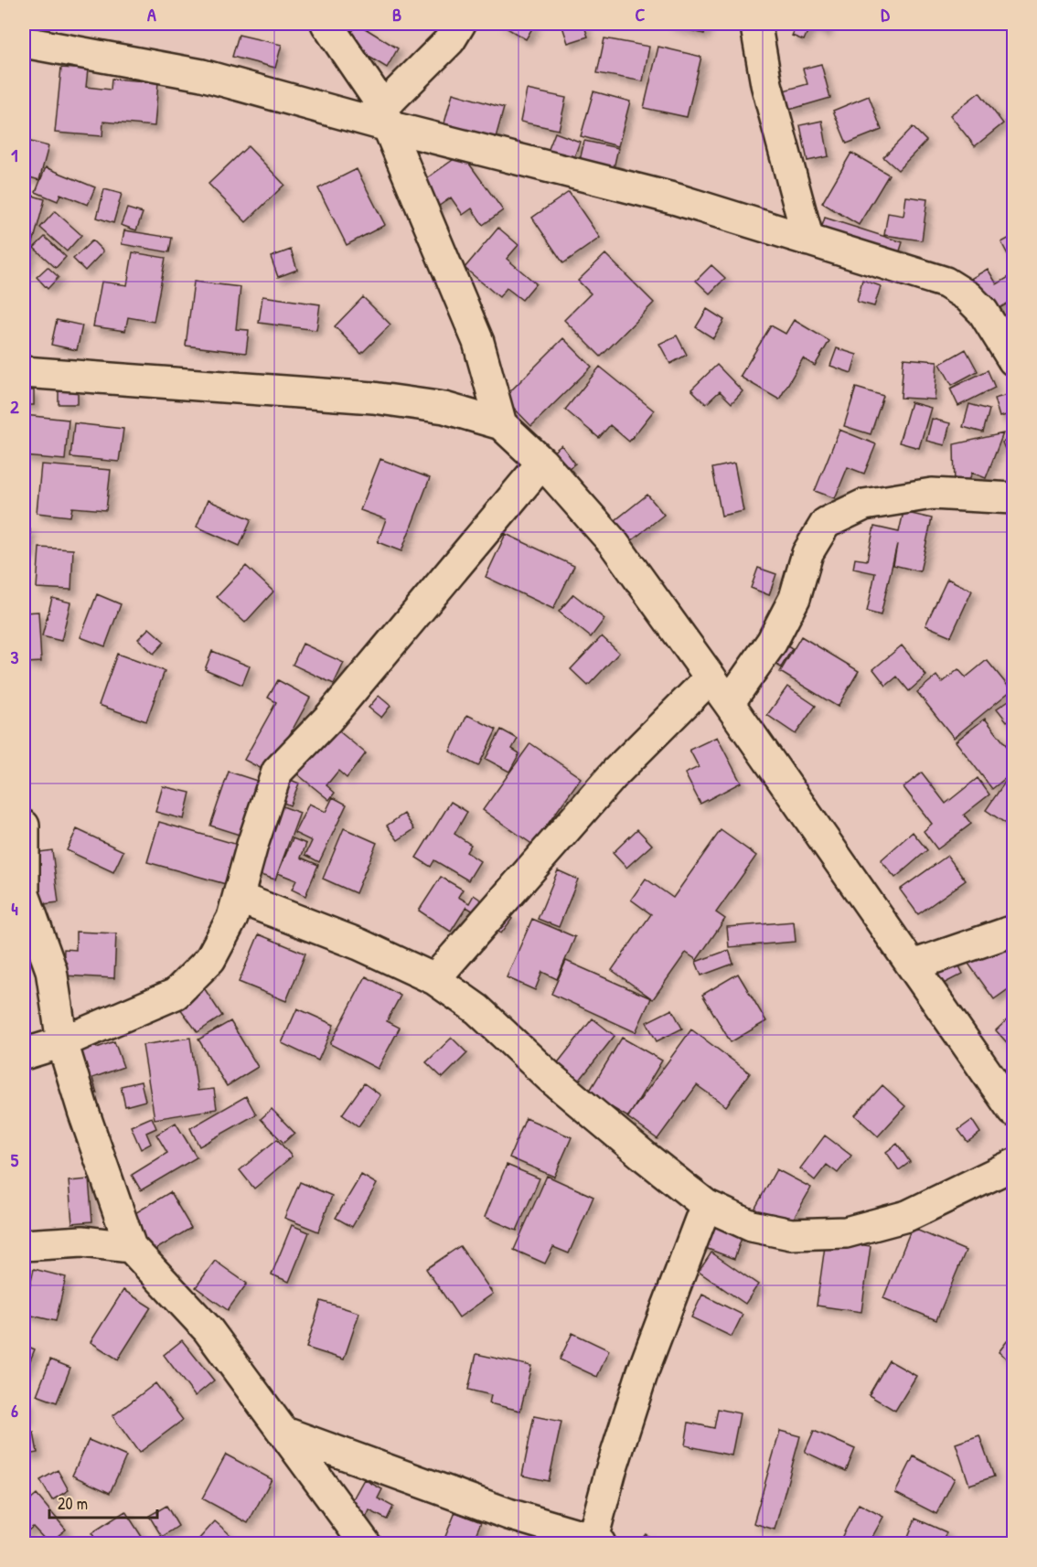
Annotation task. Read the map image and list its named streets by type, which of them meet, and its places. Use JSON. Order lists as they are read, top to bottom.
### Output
{
  "scale_bar": "20 m",
  "grid": {
    "columns": [
      "A",
      "B",
      "C",
      "D"
    ],
    "rows": [
      "1",
      "2",
      "3",
      "4",
      "5",
      "6"
    ]
  }
}
